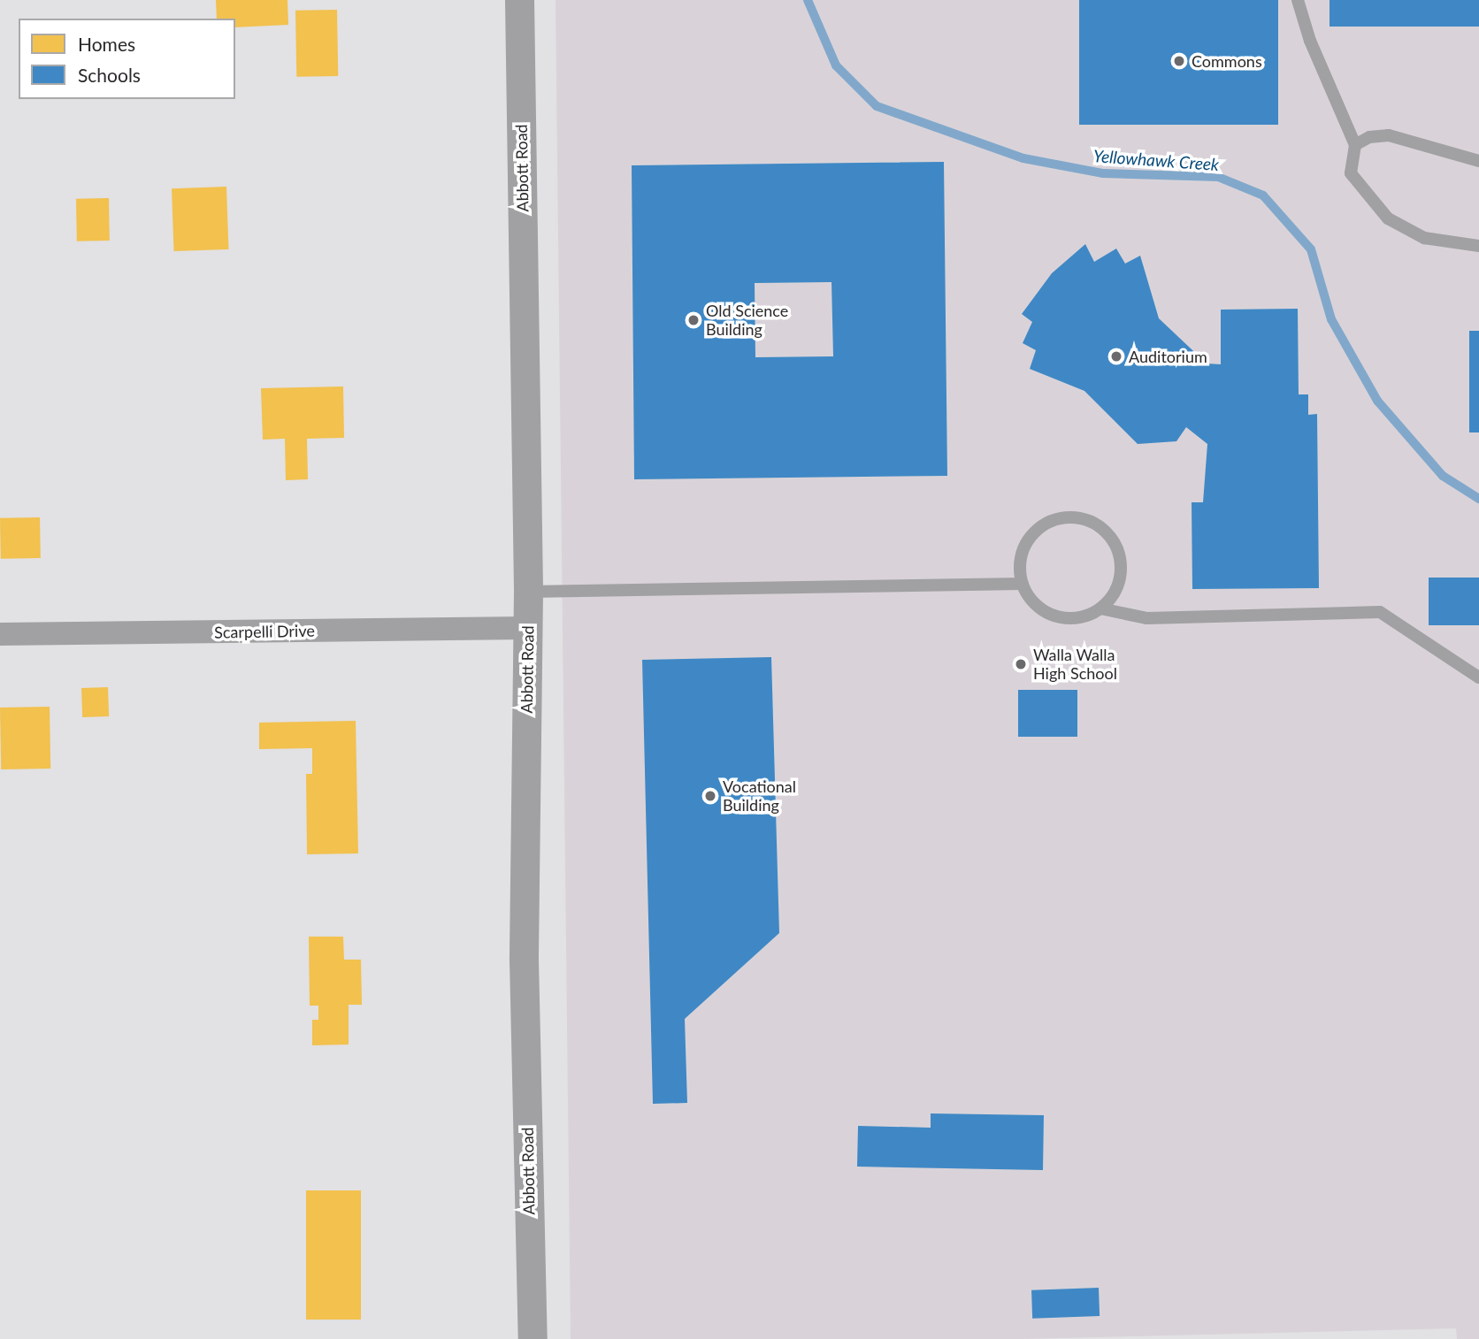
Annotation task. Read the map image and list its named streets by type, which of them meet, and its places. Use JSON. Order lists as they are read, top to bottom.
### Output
{
  "streets": {
    "street": ["Abbott Road", "Scarpelli Drive"]
  },
  "crossings": [
    ["Abbott Road", "Scarpelli Drive"]
  ],
  "water": ["Yellowhawk Creek"],
  "places": [
    "Commons",
    "Old Science Building",
    "Auditorium",
    "Walla Walla High School",
    "Vocational Building"
  ],
  "legend": ["Homes", "Schools"]
}
